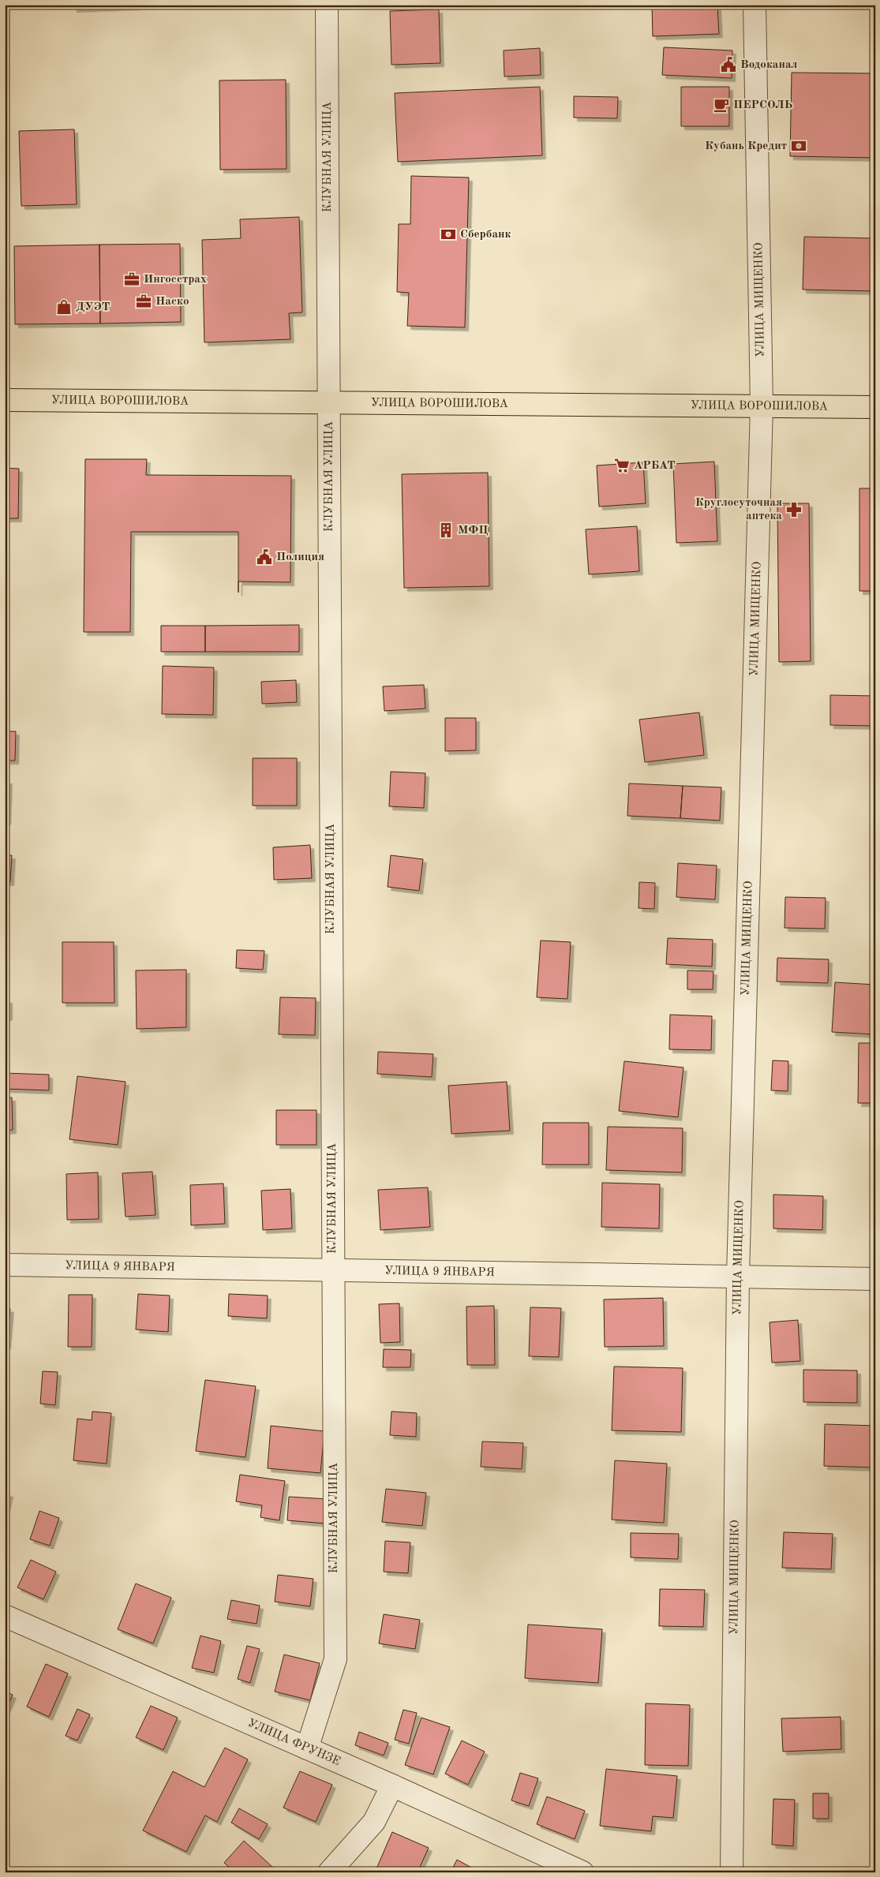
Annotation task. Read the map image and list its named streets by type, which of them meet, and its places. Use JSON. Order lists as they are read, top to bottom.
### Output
{
  "streets": {
    "main road": ["УЛИЦА ВОРОШИЛОВА"],
    "street": [
      "КЛУБНАЯ УЛИЦА",
      "УЛИЦА МИЩЕНКО",
      "УЛИЦА 9 ЯНВАРЯ",
      "УЛИЦА ФРУНЗЕ"
    ]
  },
  "crossings": [
    ["КЛУБНАЯ УЛИЦА", "УЛИЦА ВОРОШИЛОВА"],
    ["КЛУБНАЯ УЛИЦА", "УЛИЦА 9 ЯНВАРЯ"],
    ["КЛУБНАЯ УЛИЦА", "УЛИЦА ФРУНЗЕ"],
    ["УЛИЦА МИЩЕНКО", "УЛИЦА ВОРОШИЛОВА"],
    ["УЛИЦА МИЩЕНКО", "УЛИЦА 9 ЯНВАРЯ"]
  ],
  "places": {
    "public building": ["Водоканал", "Полиция"],
    "cafe": ["ПЕРСОЛЬ"],
    "bank": ["Кубань Кредит", "Сбербанк"],
    "office": ["Ингосстрах", "Наско"],
    "shop": ["ДУЭТ"],
    "supermarket": ["АРБАТ"],
    "pharmacy": ["Круглосуточная аптека"],
    "building": ["МФЦ"]
  }
}
